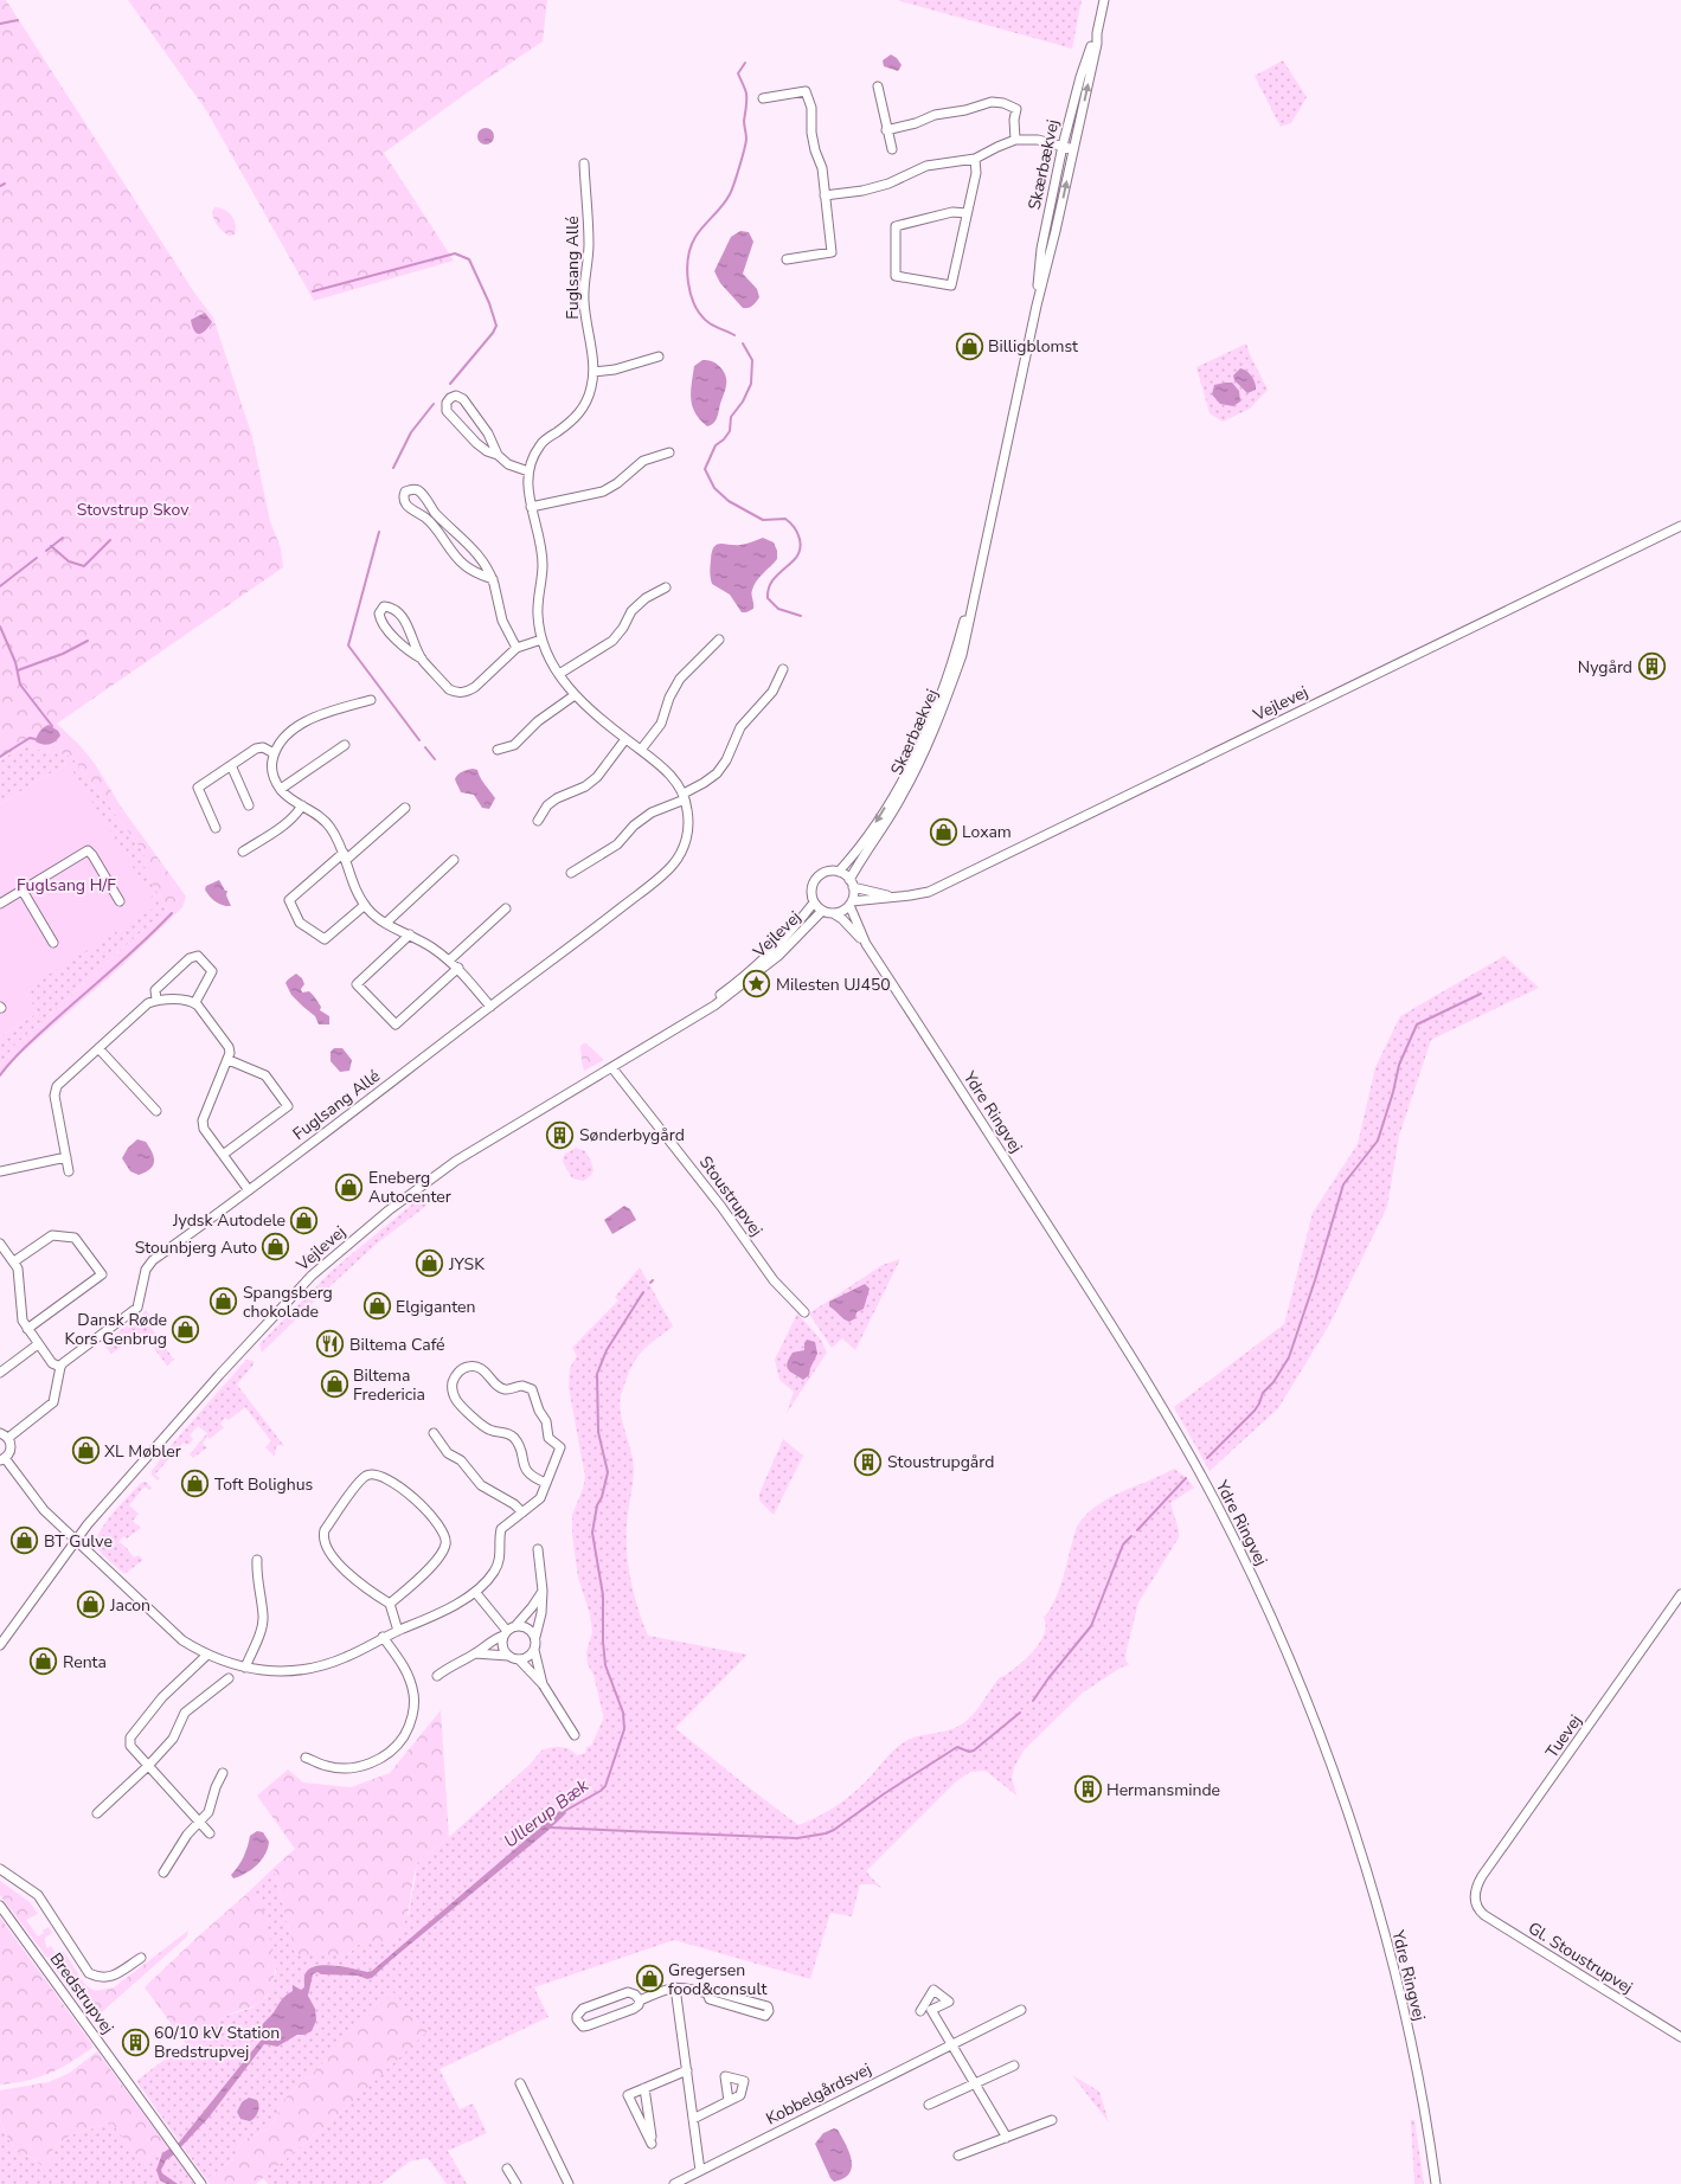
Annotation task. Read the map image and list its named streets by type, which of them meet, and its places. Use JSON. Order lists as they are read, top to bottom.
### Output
{
  "streets": {
    "street": [
      "Skærbækvej",
      "Fuglsang Allé",
      "Vejlevej",
      "Ydre Ringvej",
      "Stoustrupvej",
      "Tuevej",
      "Gl. Stoustrupvej",
      "Bredstrupvej",
      "Kobbelgårdsvej"
    ]
  },
  "crossings": [
    ["Skærbækvej", "Vejlevej"],
    ["Skærbækvej", "Ydre Ringvej"],
    ["Vejlevej", "Ydre Ringvej"],
    ["Vejlevej", "Stoustrupvej"],
    ["Tuevej", "Gl. Stoustrupvej"]
  ],
  "water": ["Ullerup Bæk"],
  "parks": ["Stovstrup Skov", "Fuglsang H/F"],
  "places": {
    "shop": [
      "Billigblomst",
      "Loxam",
      "Eneberg Autocenter",
      "Jydsk Autodele",
      "Stounbjerg Auto",
      "JYSK",
      "Spangsberg chokolade",
      "Elgiganten",
      "Dansk Røde Kors Genbrug",
      "Biltema Fredericia",
      "XL Møbler",
      "Toft Bolighus",
      "BT Gulve",
      "Jacon",
      "Renta",
      "Gregersen food&consult"
    ],
    "building": [
      "Nygård",
      "Sønderbygård",
      "Stoustrupgård",
      "Hermansminde",
      "60/10 kV Station Bredstrupvej"
    ],
    "place": ["Milesten UJ450"],
    "restaurant": ["Biltema Café"]
  }
}
